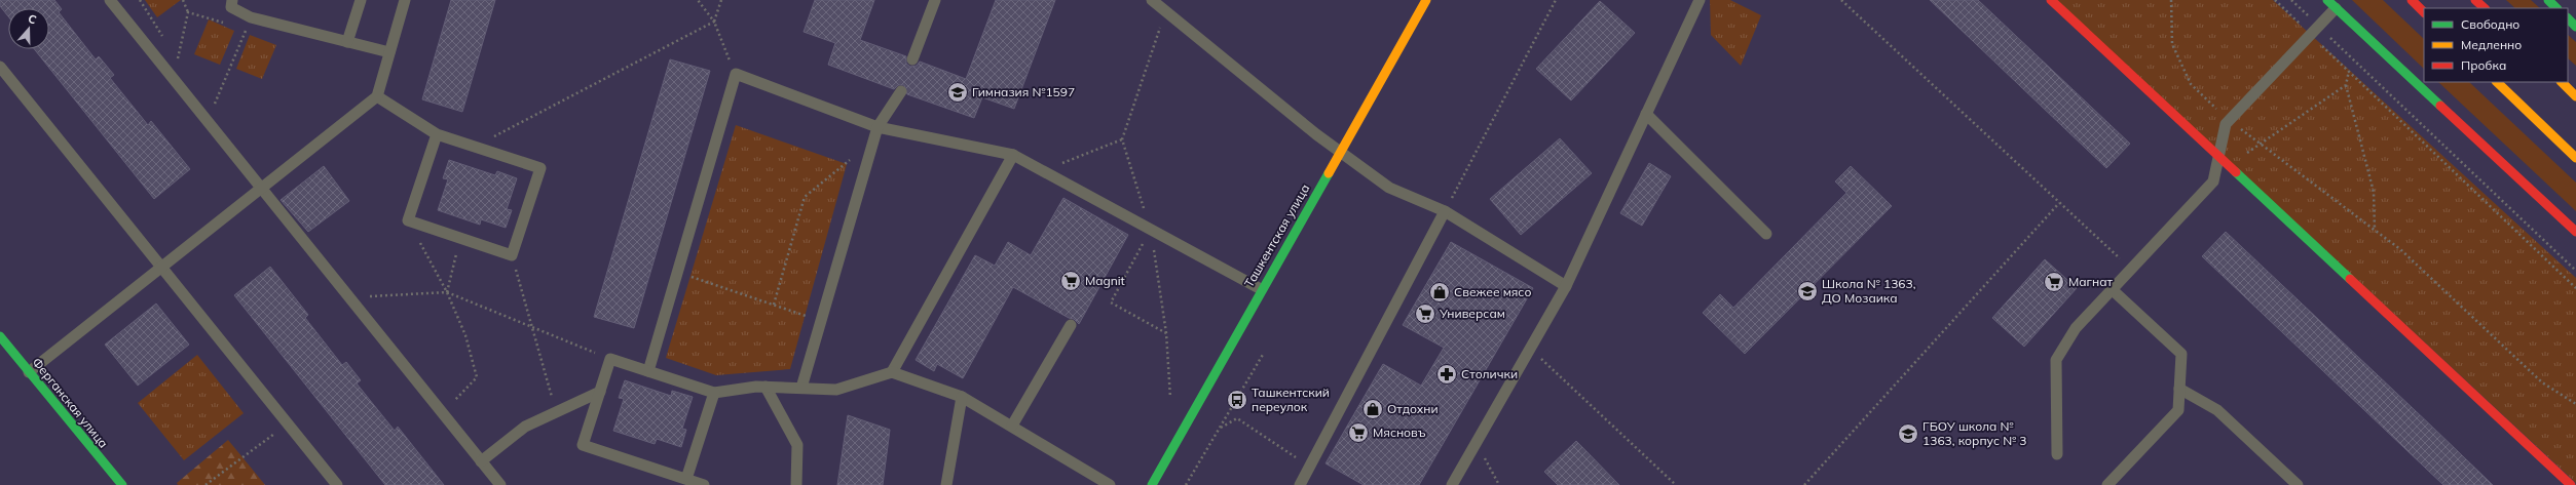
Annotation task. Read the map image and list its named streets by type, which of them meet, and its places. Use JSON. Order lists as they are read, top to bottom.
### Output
{
  "streets": {
    "main road": ["Ташкентская улица", "Ферганская улица"]
  },
  "places": {
    "school or university": ["Гимназия №1597", "Школа № 1363, ДО Мозаика", "ГБОУ школа № 1363, корпус № 3"],
    "supermarket": [
      "Magnit",
      "Магнат",
      "Универсам",
      "Мясновъ"
    ],
    "shop": ["Свежее мясо", "Отдохни"],
    "pharmacy": ["Столички"],
    "bus stop": ["Ташкентский переулок"]
  },
  "legend": ["Свободно", "Медленно", "Пробка"],
  "north": "top"
}
